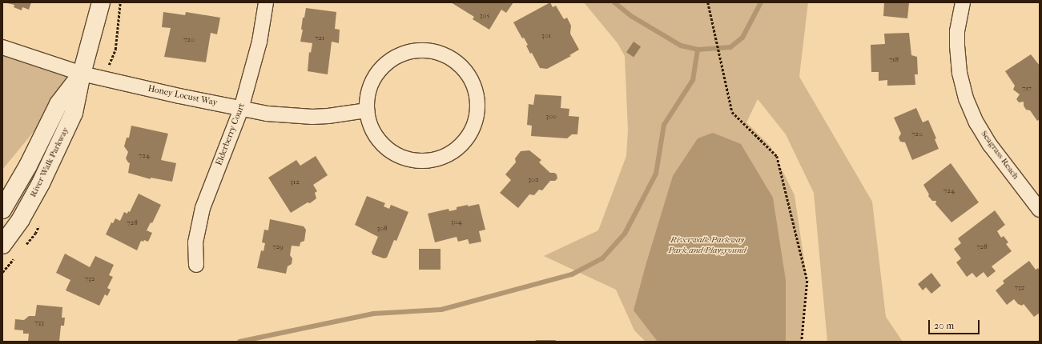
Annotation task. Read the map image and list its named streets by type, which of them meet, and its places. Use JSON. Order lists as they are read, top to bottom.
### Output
{
  "streets": {
    "street": [
      "Honey Locust Way",
      "Elderberry Court",
      "Seagrass Reach",
      "River Walk Parkway"
    ]
  },
  "crossings": [
    ["Honey Locust Way", "Elderberry Court"],
    ["Honey Locust Way", "River Walk Parkway"]
  ],
  "parks": ["Riverwalk Parkway Park and Playground"],
  "house_numbers": [
    "305",
    "301",
    "721",
    "720",
    "718",
    "717",
    "300",
    "720",
    "724",
    "302",
    "312",
    "724",
    "304",
    "728",
    "308",
    "729",
    "728",
    "732",
    "732",
    "733"
  ],
  "scale_bar": "20 m"
}
